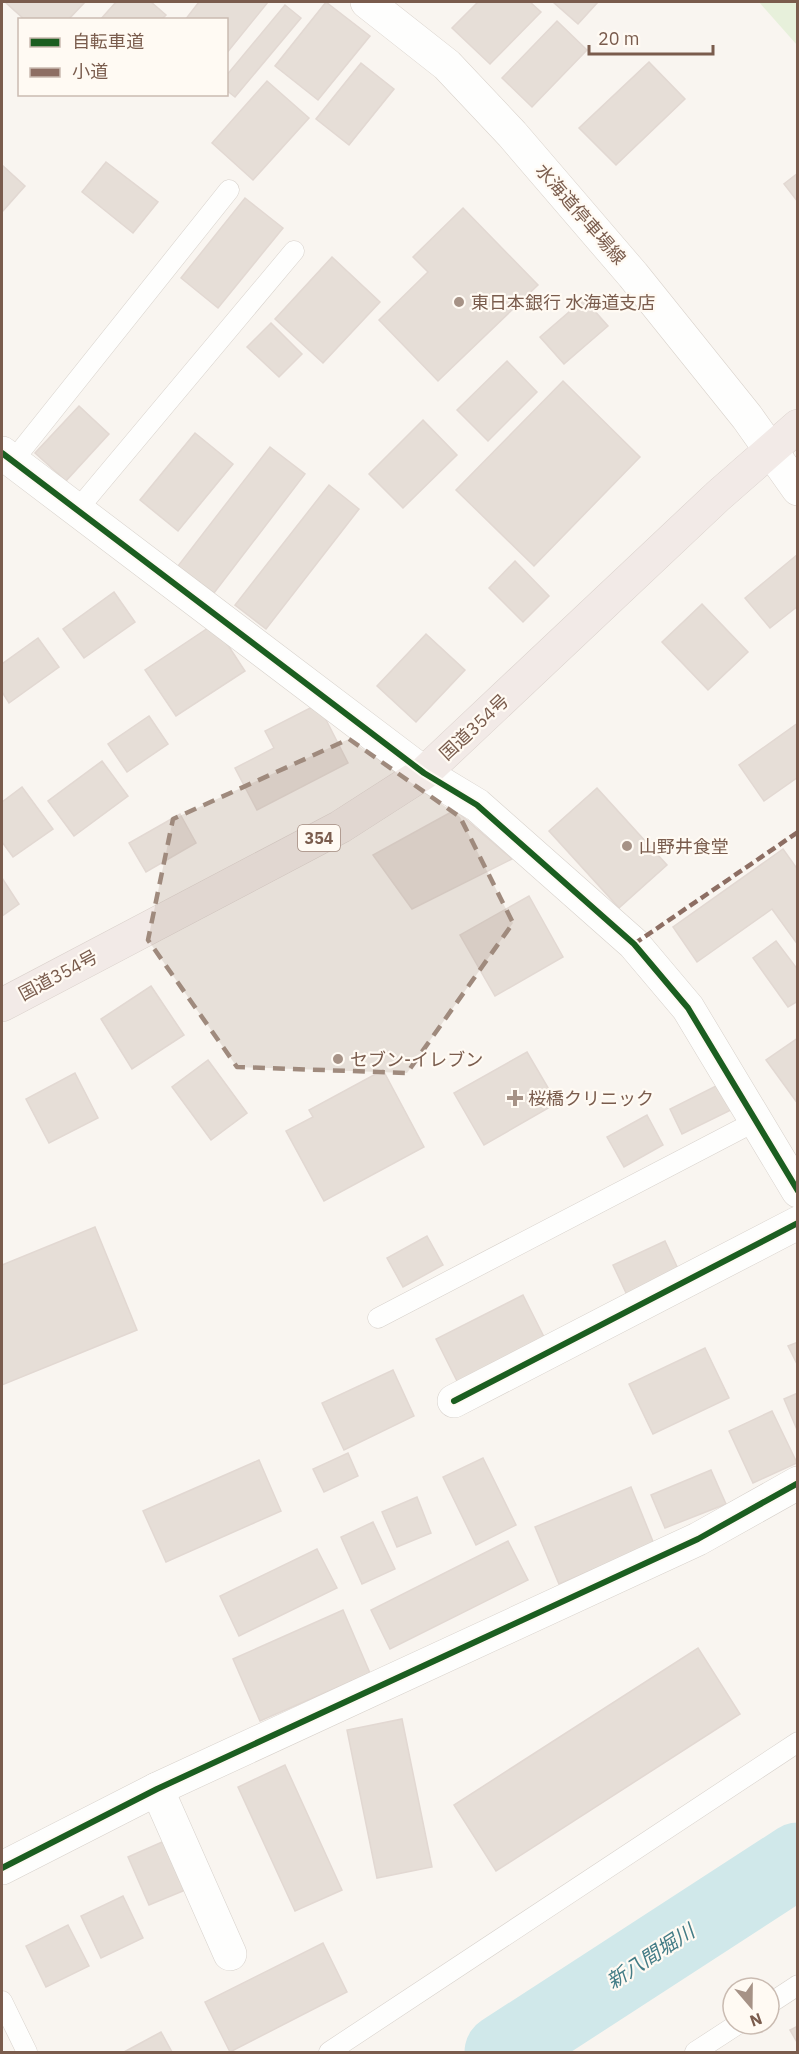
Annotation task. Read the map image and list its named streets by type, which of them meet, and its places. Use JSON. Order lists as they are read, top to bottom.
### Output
{
  "streets": {
    "highway": ["国道354号", "354"],
    "street": ["水海道停車場線"]
  },
  "crossings": [
    ["水海道停車場線", "国道354号"]
  ],
  "water": ["新八間堀川"],
  "places": {
    "other": ["東日本銀行 水海道支店", "山野井食堂", "セブン-イレブン"],
    "health": ["桜橋クリニック"]
  },
  "legend": ["自転車道", "小道"],
  "scale_bar": "20 m",
  "north": "bottom"
}
